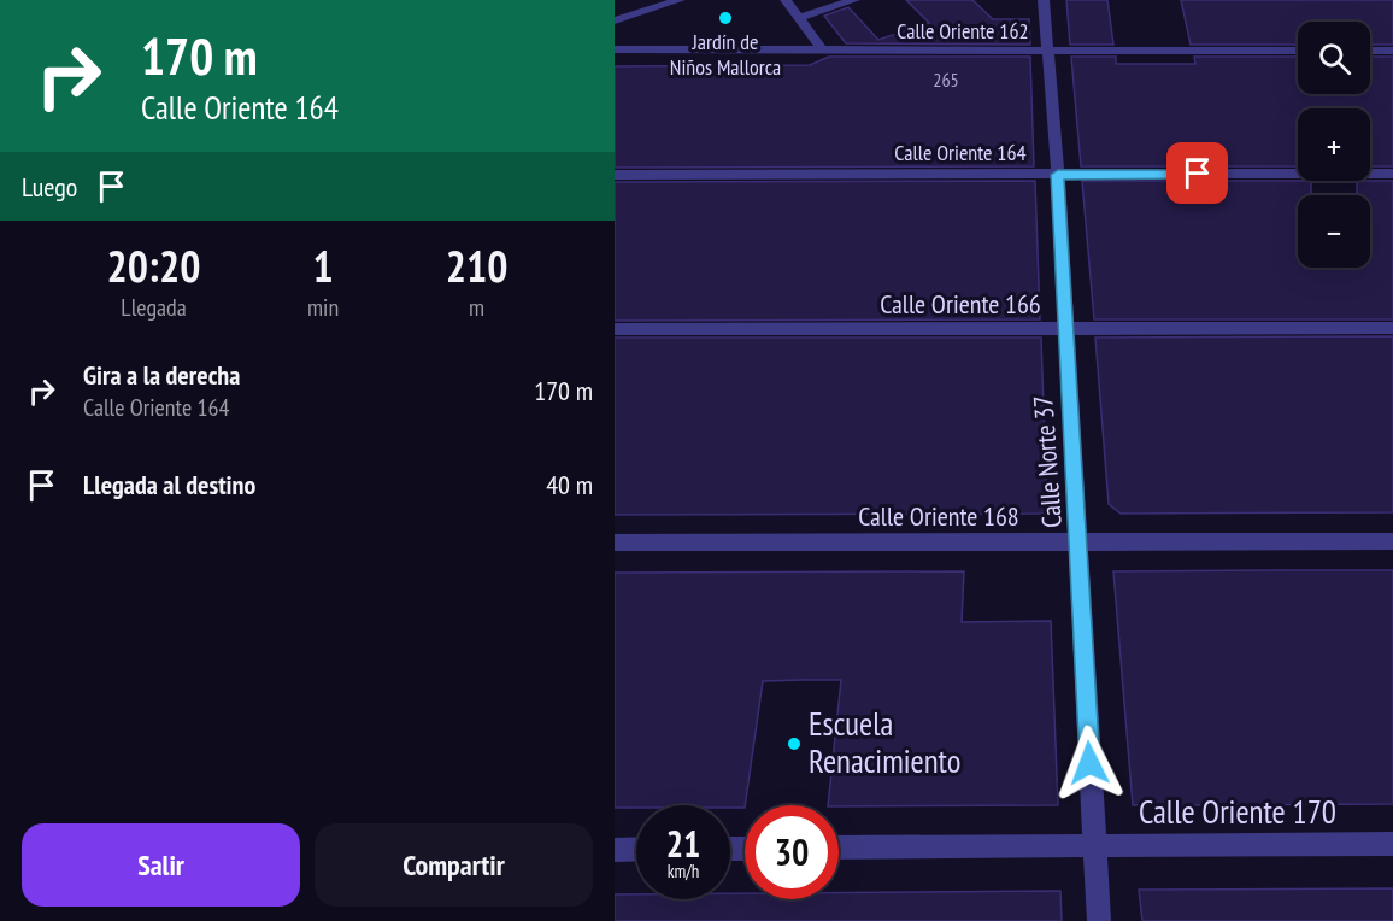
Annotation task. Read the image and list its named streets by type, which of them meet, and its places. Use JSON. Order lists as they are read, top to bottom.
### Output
{
  "streets": {
    "street": [
      "Calle Oriente 162",
      "Calle Oriente 164",
      "Calle Oriente 166",
      "Calle Norte 37",
      "Calle Oriente 168",
      "Calle Oriente 170"
    ]
  },
  "crossings": [
    ["Calle Oriente 162", "Calle Norte 37"],
    ["Calle Oriente 164", "Calle Norte 37"],
    ["Calle Oriente 166", "Calle Norte 37"],
    ["Calle Norte 37", "Calle Oriente 168"],
    ["Calle Norte 37", "Calle Oriente 170"]
  ],
  "places": ["Jardín de Niños Mallorca", "Escuela Renacimiento"],
  "house_numbers": ["265"],
  "page": {
    "turn": ["170 m", "Calle Oriente 164"],
    "map_buttons": ["+", "−"],
    "then": "Luego",
    "eta": [
      "20:20",
      "Llegada",
      "1",
      "min",
      "210",
      "m"
    ],
    "list": [
      {
        "name": "Gira a la derecha",
        "note": "Calle Oriente 164",
        "value": "170 m"
      },
      {
        "name": "Llegada al destino",
        "value": "40 m"
      }
    ],
    "speed": "21 km/h",
    "limit": "30",
    "buttons": ["Salir", "Compartir"]
  }
}
